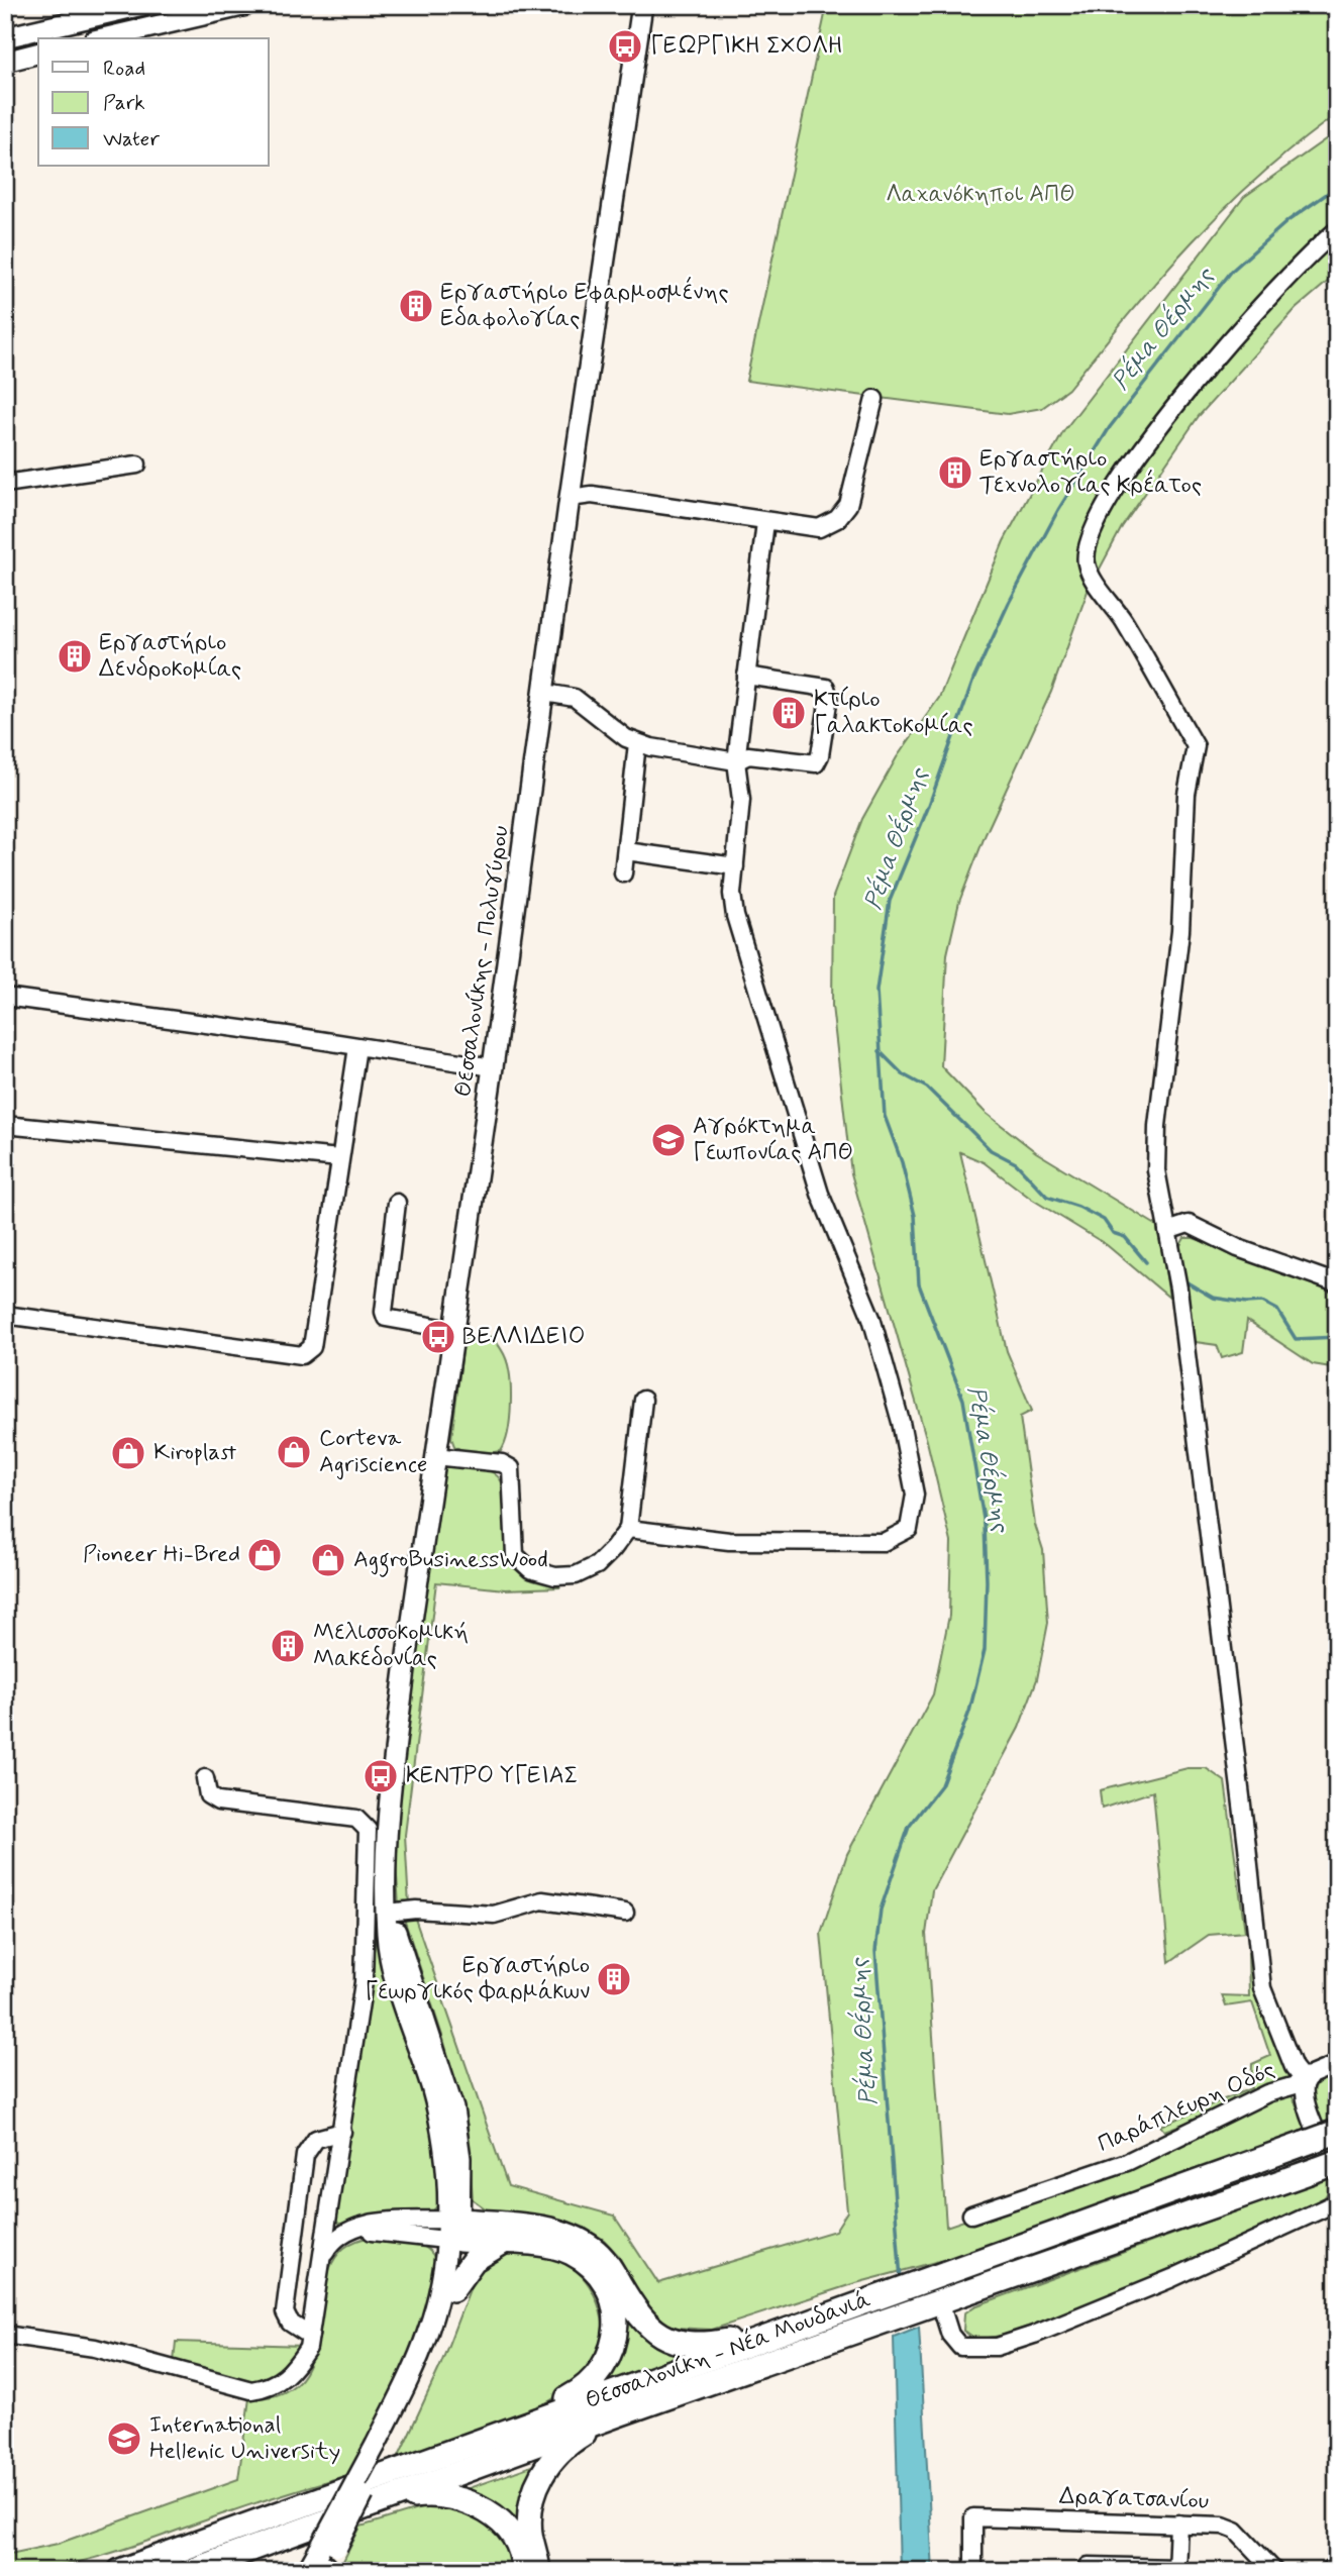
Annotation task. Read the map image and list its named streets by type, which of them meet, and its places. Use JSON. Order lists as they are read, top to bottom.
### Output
{
  "streets": {
    "highway": ["Θεσσαλονίκη - Νέα Μουδανιά"],
    "main road": ["Θεσσαλονίκης - Πολυγύρου"],
    "street": ["Παράπλευρη Οδός", "Δραγατσανίου"]
  },
  "water": ["Ρέμα Θέρμης"],
  "parks": ["Λαχανόκηποι ΑΠΘ"],
  "places": {
    "bus stop": ["ΓΕΩΡΓΙΚΗ ΣΧΟΛΗ", "ΒΕΛΛΙΔΕΙΟ", "ΚΕΝΤΡΟ ΥΓΕΙΑΣ"],
    "building": [
      "Εργαστήριο Εφαρμοσμένης Εδαφολογίας",
      "Εργαστήριο Τεχνολογίας Κρέατος",
      "Εργαστήριο Δενδροκομίας",
      "Κτίριο Γαλακτοκομίας",
      "Μελισσοκομική Μακεδονίας",
      "Εργαστήριο Γεωργικός Φαρμάκων"
    ],
    "school or university": ["Αγρόκτημα Γεωπονίας ΑΠΘ", "International Hellenic University"],
    "shop": [
      "Corteva Agriscience",
      "Kiroplast",
      "Pioneer Hi-Bred",
      "AggroBusinessWood"
    ]
  },
  "legend": ["Road", "Park", "Water"]
}
